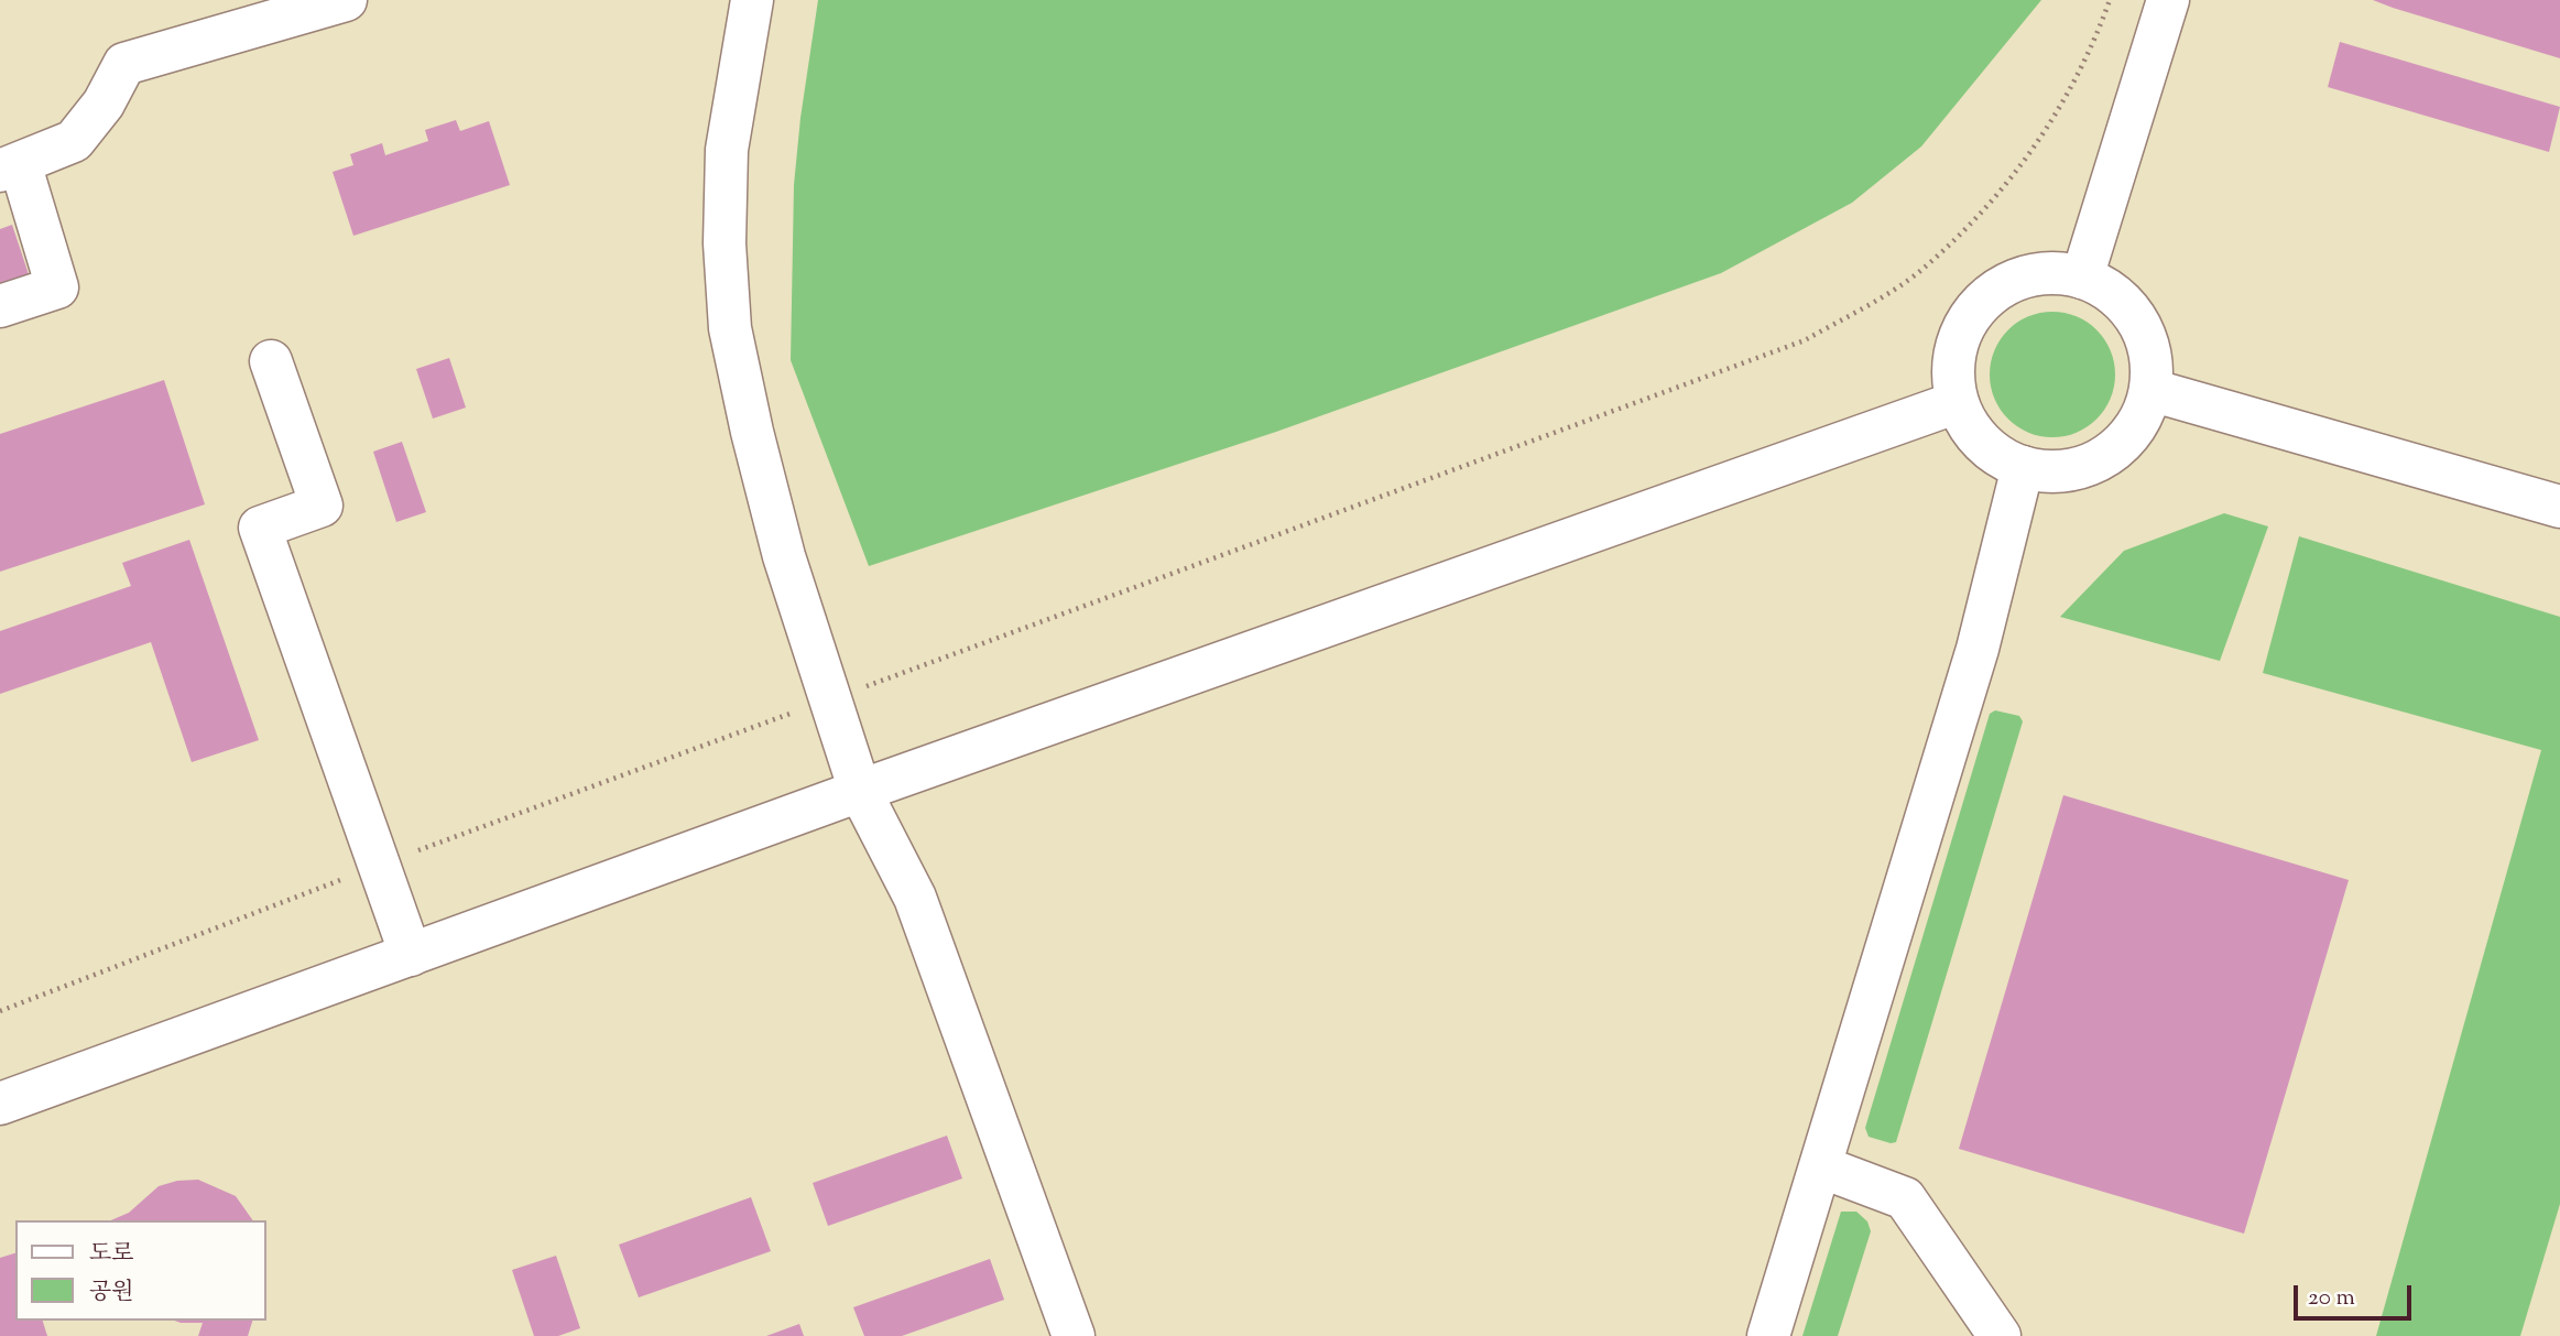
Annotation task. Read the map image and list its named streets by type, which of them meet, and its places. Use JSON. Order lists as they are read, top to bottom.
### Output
{
  "legend": ["도로", "공원"],
  "scale_bar": "20 m"
}
